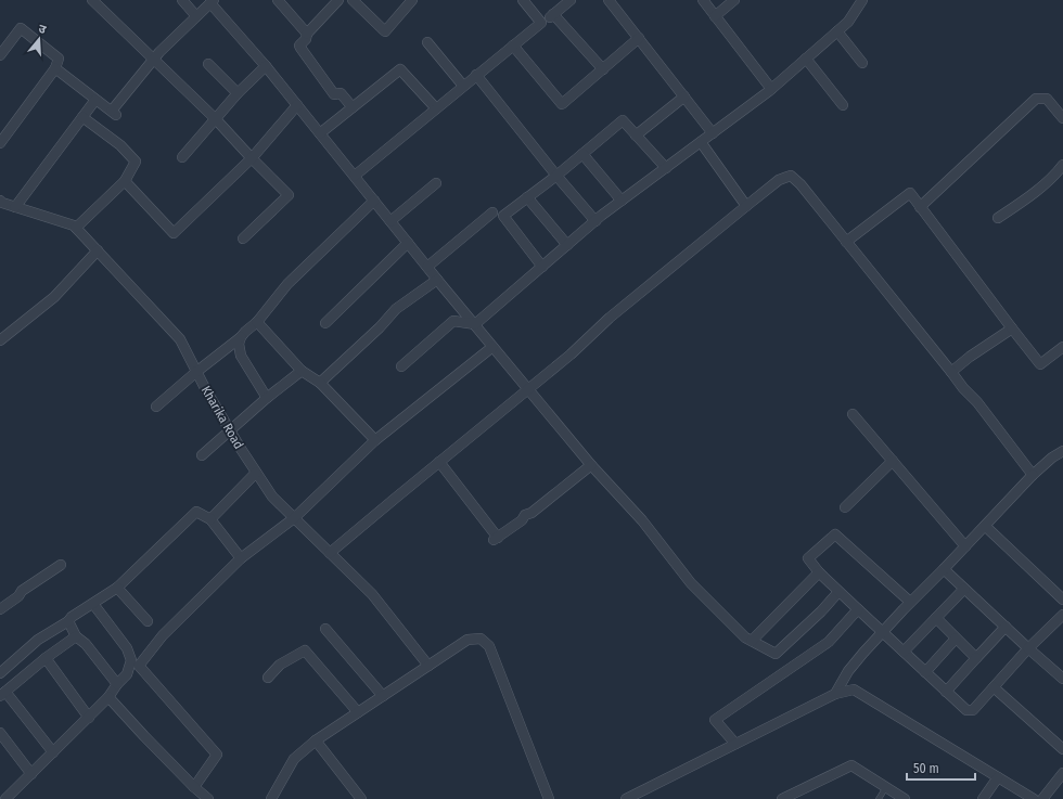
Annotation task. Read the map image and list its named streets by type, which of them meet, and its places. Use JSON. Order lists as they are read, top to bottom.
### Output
{
  "streets": {
    "street": ["Kharika Road"]
  },
  "scale_bar": "50 m",
  "north": "top"
}
